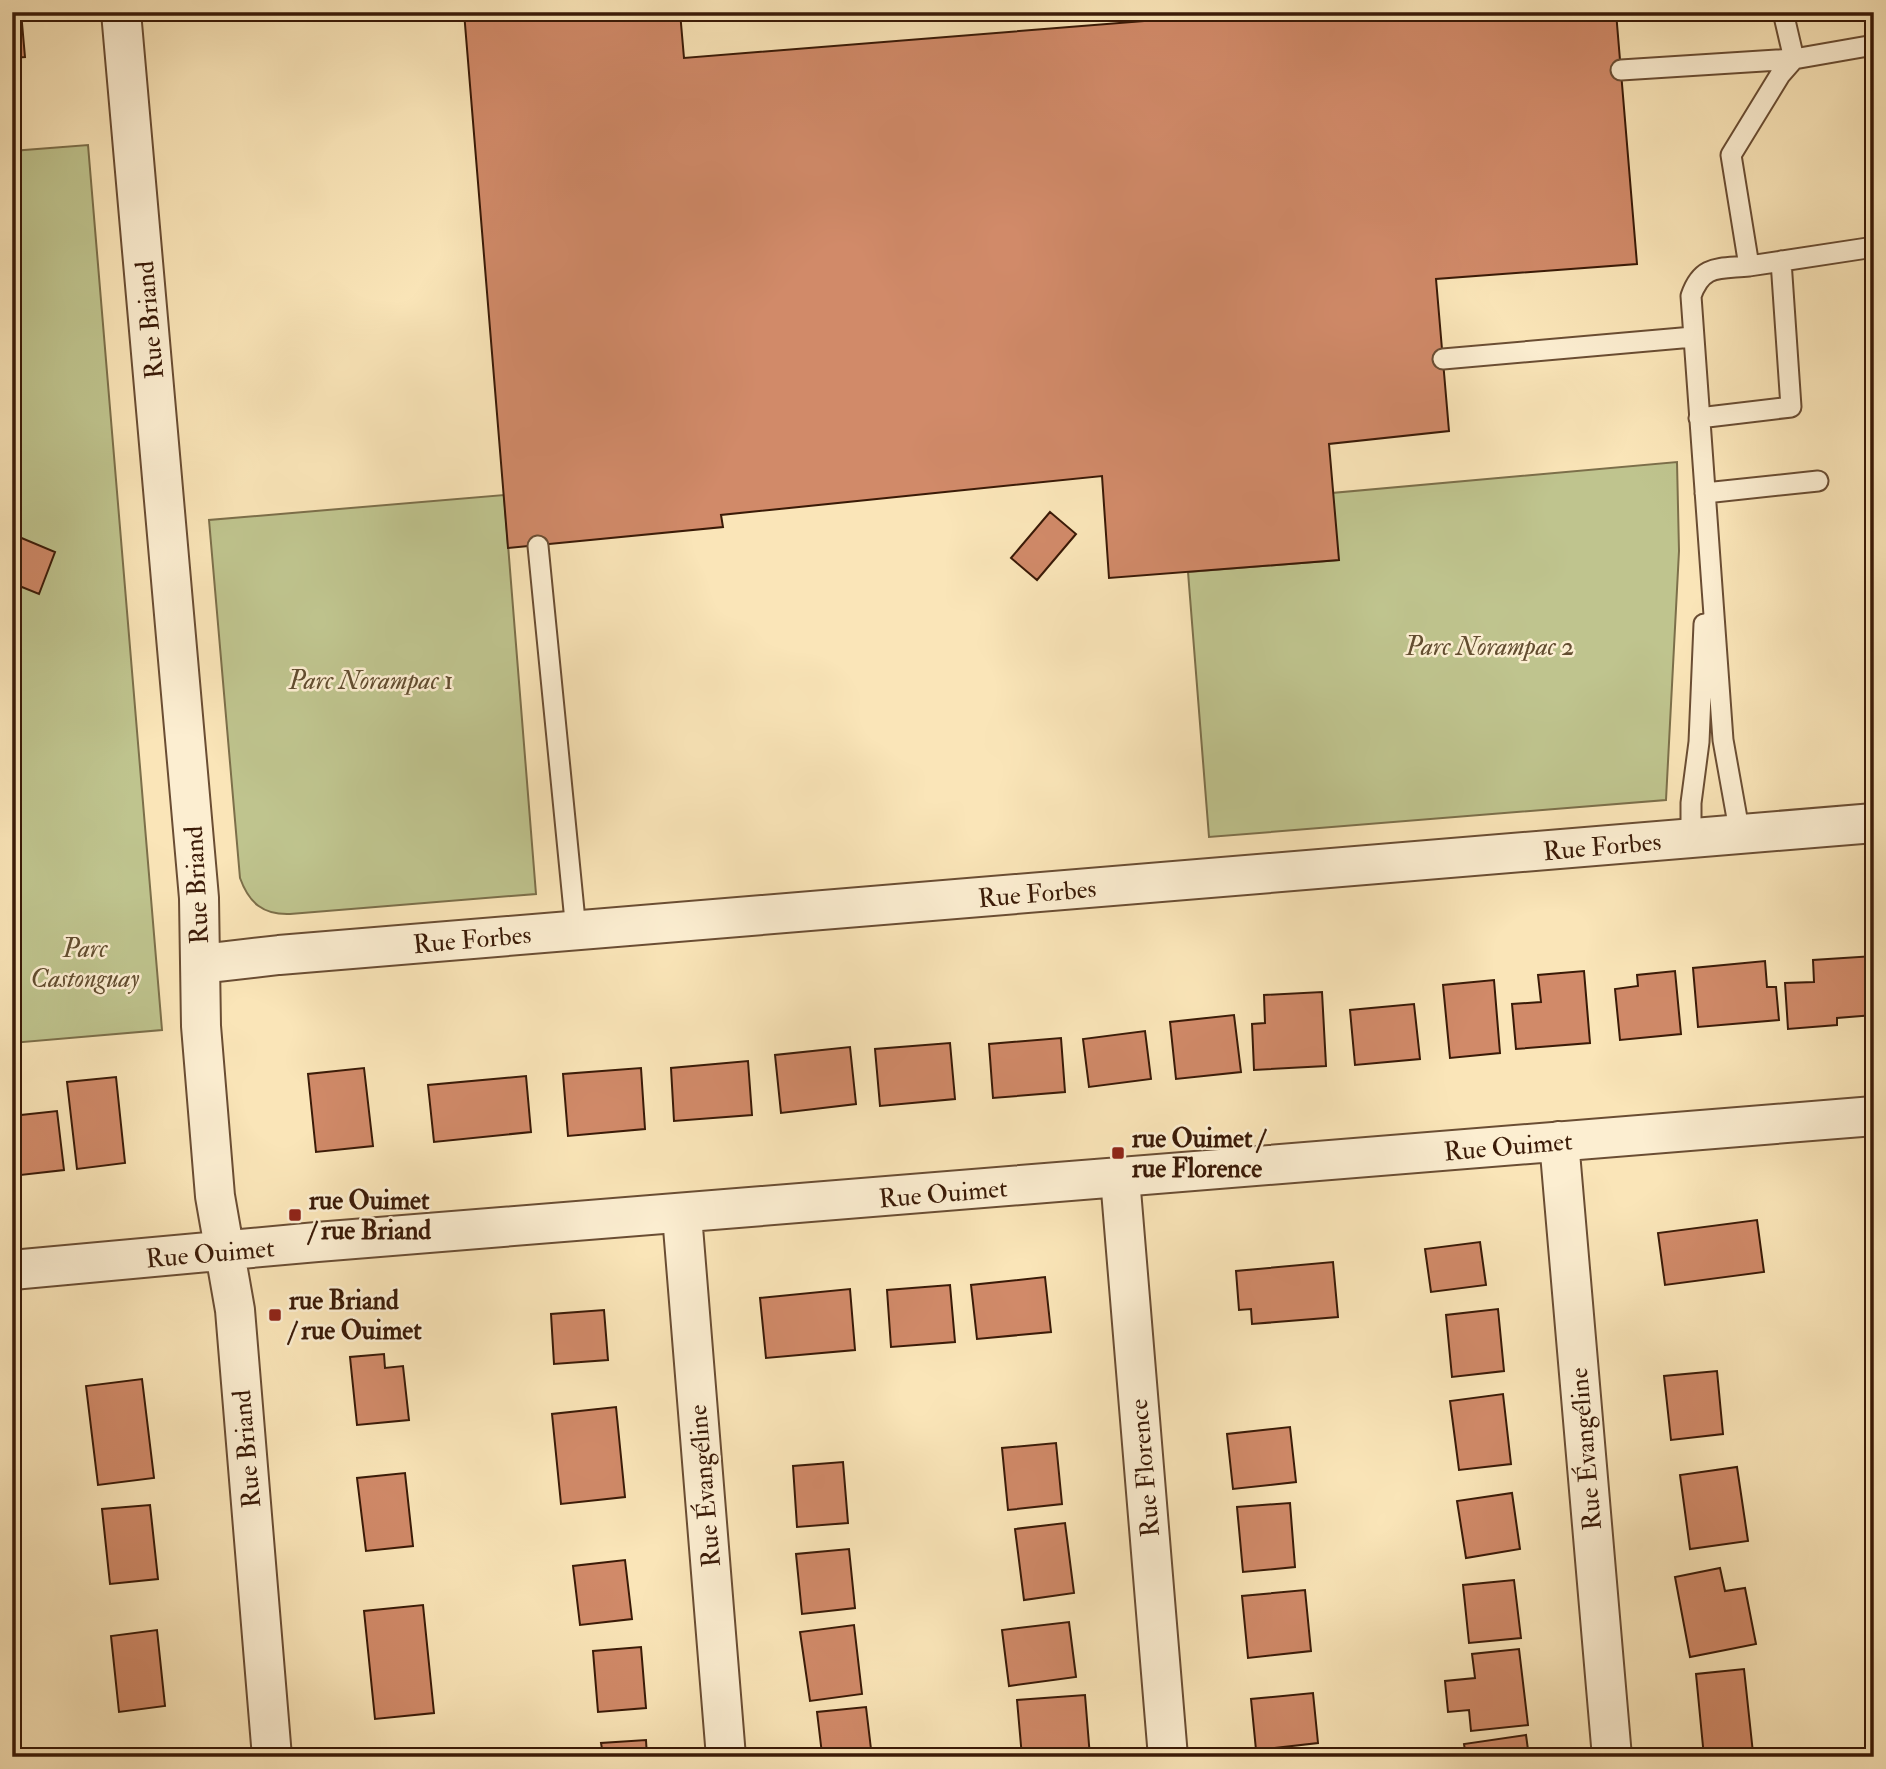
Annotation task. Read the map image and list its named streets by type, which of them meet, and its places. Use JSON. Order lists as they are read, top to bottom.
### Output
{
  "streets": {
    "street": [
      "Rue Briand",
      "Rue Forbes",
      "Rue Ouimet",
      "Rue Évangéline",
      "Rue Florence"
    ]
  },
  "crossings": [
    ["Rue Briand", "Rue Forbes"],
    ["Rue Briand", "Rue Ouimet"],
    ["Rue Ouimet", "Rue Évangéline"],
    ["Rue Ouimet", "Rue Florence"]
  ],
  "parks": ["Parc Norampac 2", "Parc Norampac 1", "Parc Castonguay"],
  "places": {
    "transit": ["rue Ouimet / rue Florence", "rue Ouimet / rue Briand", "rue Briand / rue Ouimet"]
  }
}
